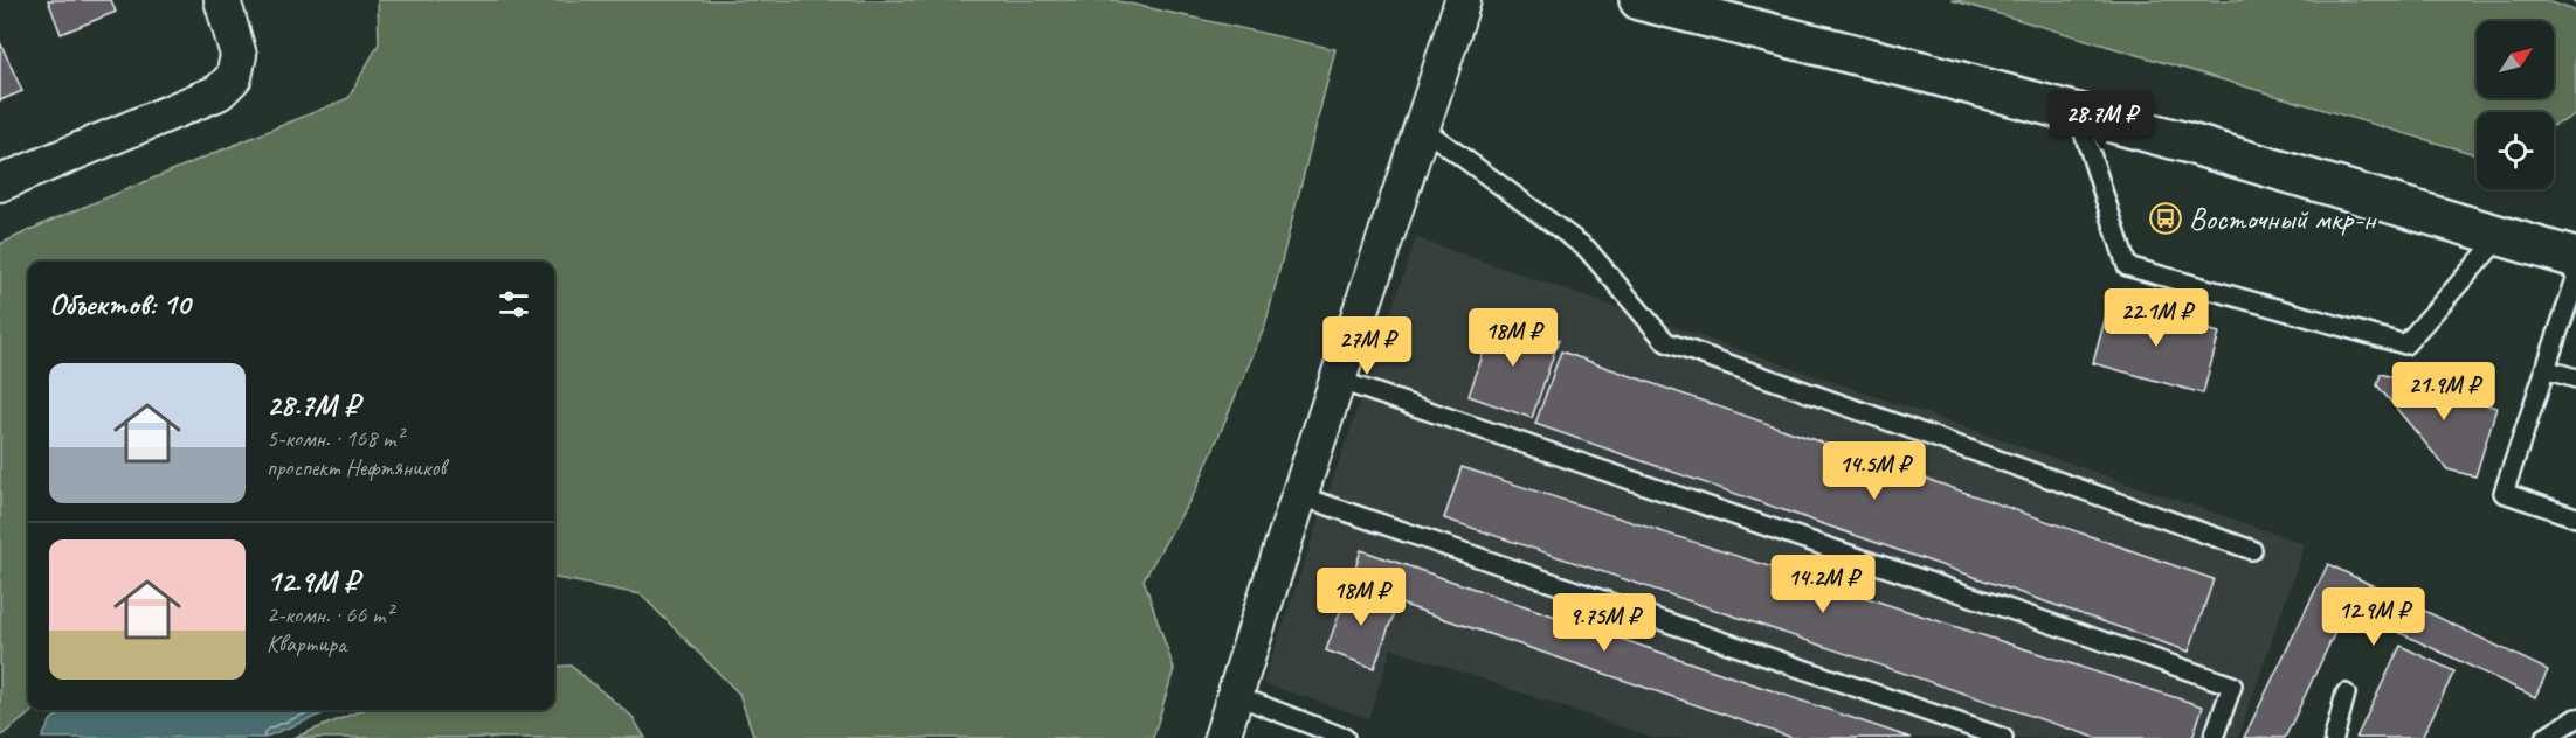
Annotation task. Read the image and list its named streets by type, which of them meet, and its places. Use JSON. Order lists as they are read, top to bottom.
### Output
{
  "places": {
    "bus stop": ["Восточный мкр-н"]
  },
  "north": "top right",
  "page": {
    "price": [
      "28.7M ₽",
      "22.1M ₽",
      "18M ₽",
      "27M ₽",
      "21.9M ₽",
      "14.5M ₽",
      "14.2M ₽",
      "18M ₽",
      "12.9M ₽",
      "9.75M ₽"
    ],
    "heading": "Объектов: 10",
    "list": [
      {
        "name": "28.7M ₽",
        "note": "5-комн. · 168 m² · проспект Нефтяников"
      },
      {
        "name": "12.9M ₽",
        "note": "2-комн. · 66 m² · Квартира"
      }
    ]
  }
}
